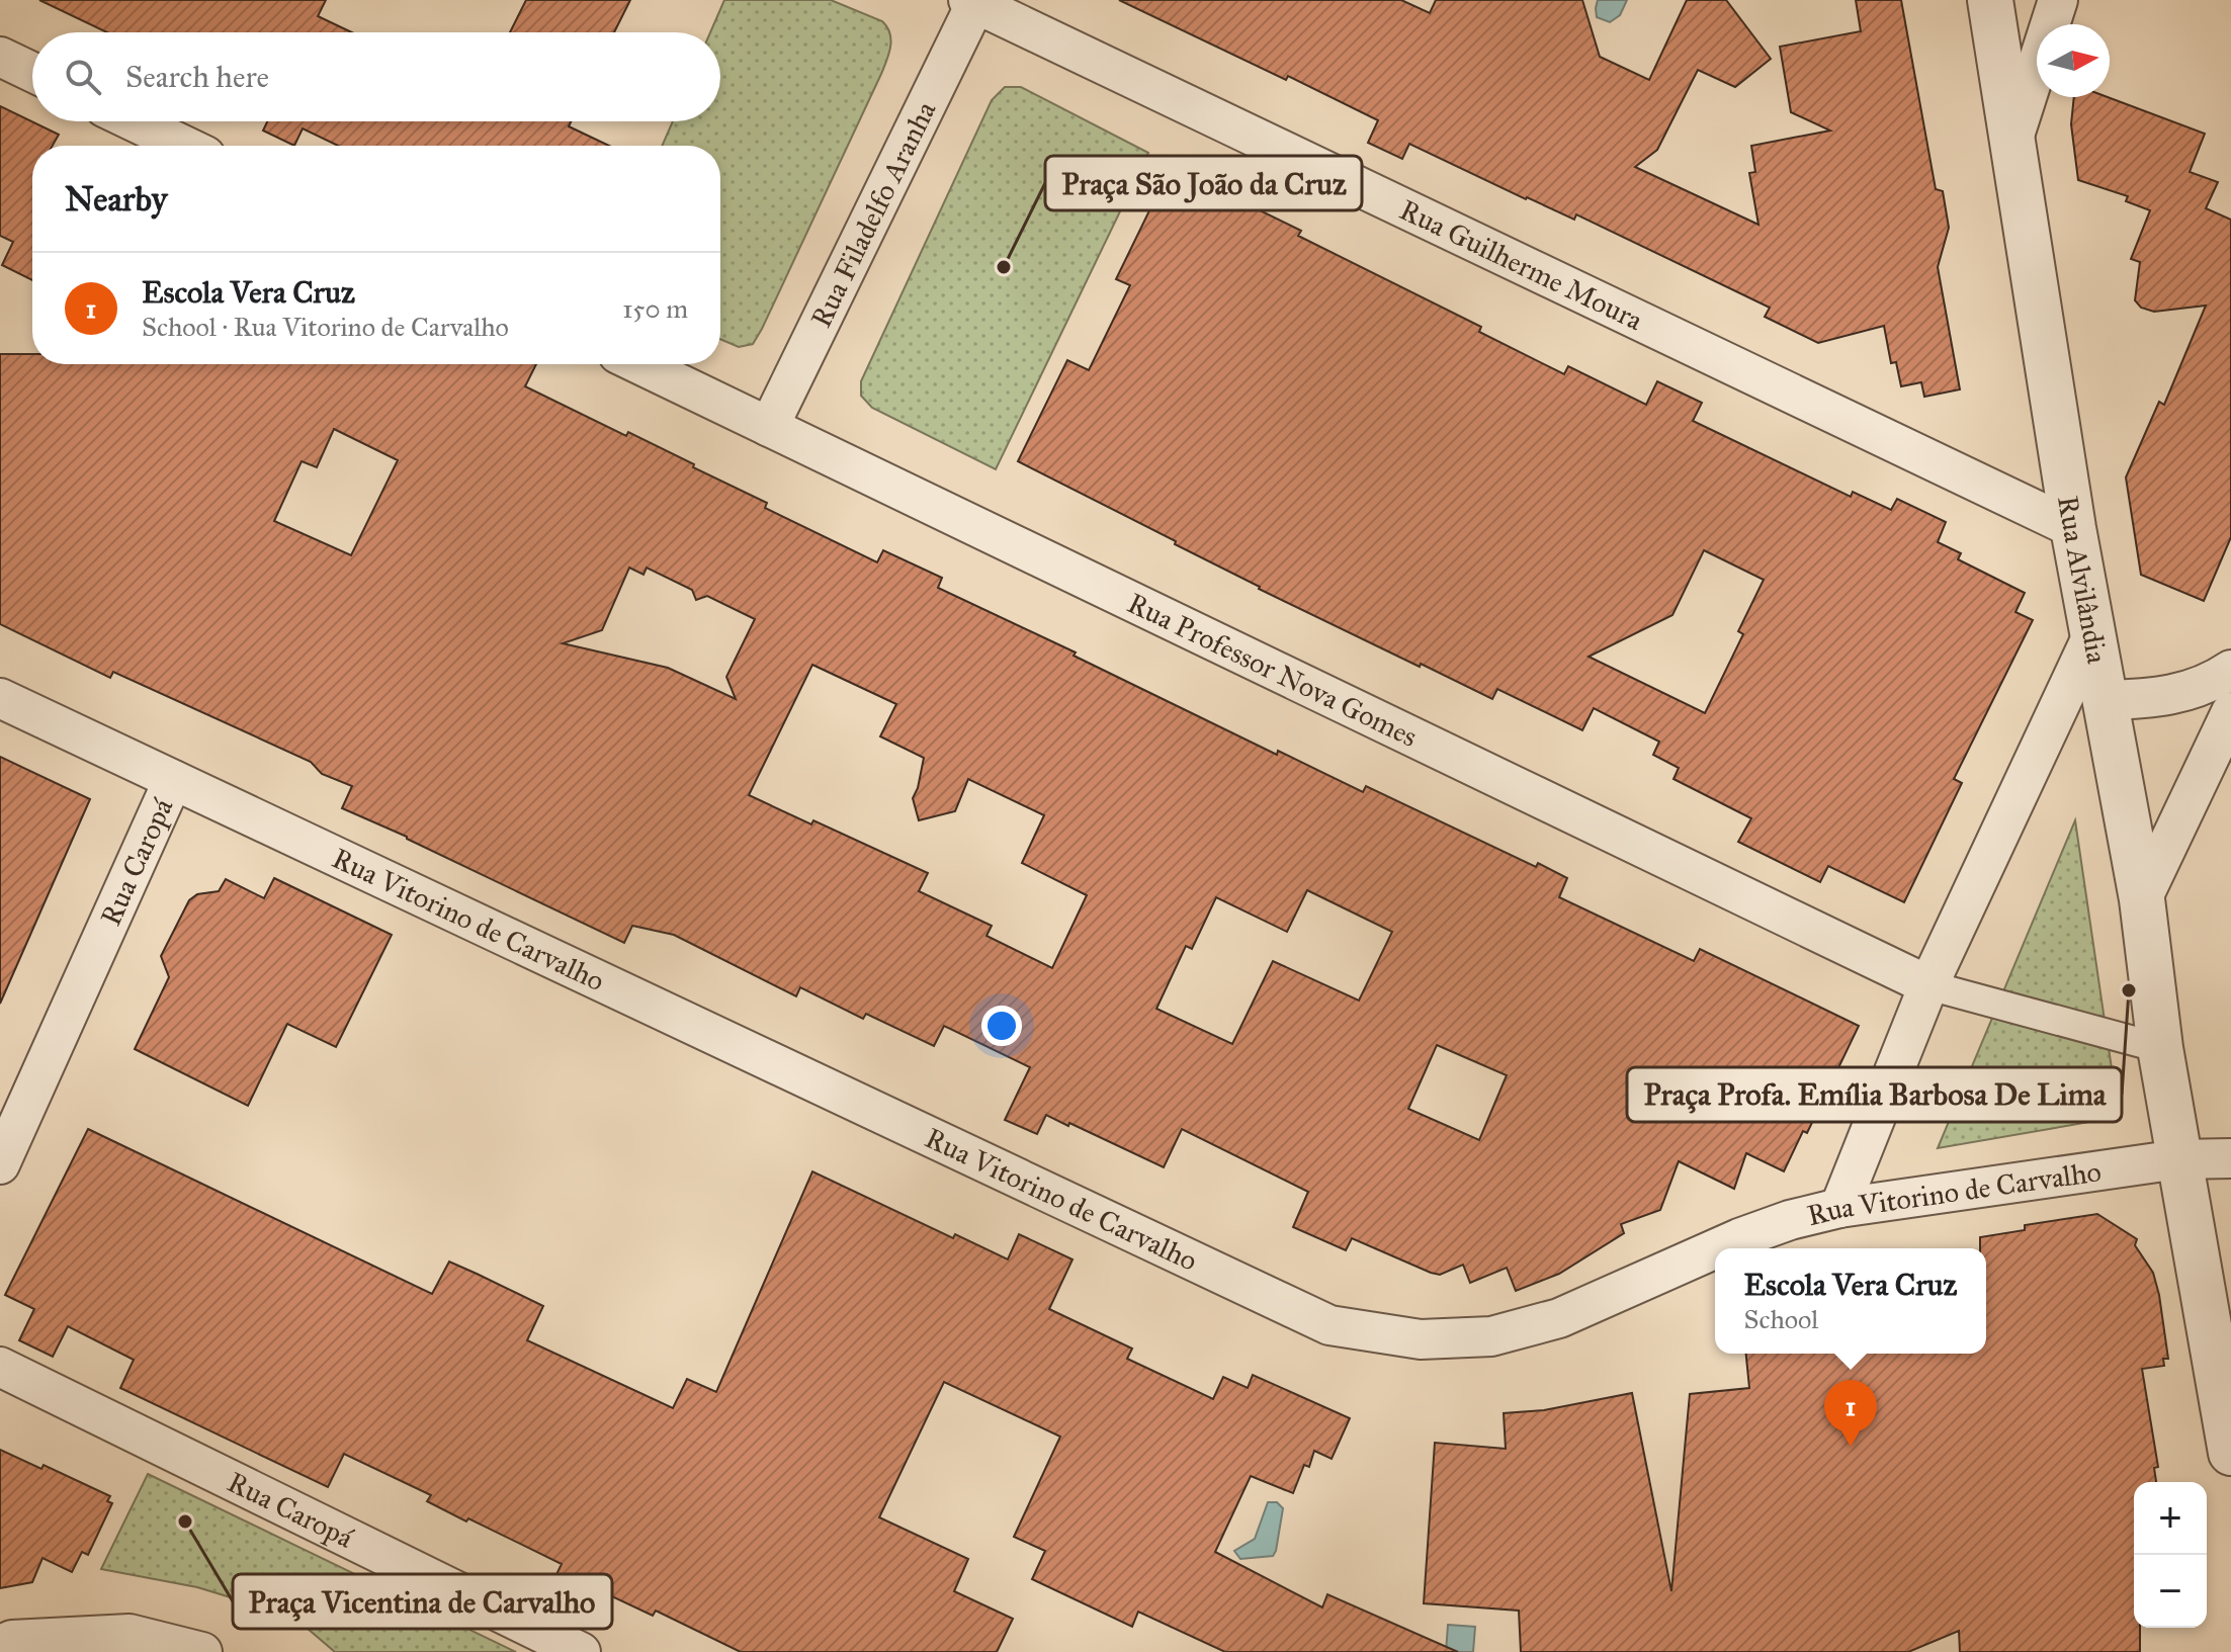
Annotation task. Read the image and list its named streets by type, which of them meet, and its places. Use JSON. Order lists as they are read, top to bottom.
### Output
{
  "streets": {
    "street": [
      "Rua Filadelfo Aranha",
      "Rua Guilherme Moura",
      "Rua Alvilândia",
      "Rua Professor Nova Gomes",
      "Rua Caropá",
      "Rua Vitorino de Carvalho"
    ]
  },
  "crossings": [
    ["Rua Filadelfo Aranha", "Rua Guilherme Moura"],
    ["Rua Filadelfo Aranha", "Rua Professor Nova Gomes"],
    ["Rua Guilherme Moura", "Rua Alvilândia"],
    ["Rua Alvilândia", "Rua Vitorino de Carvalho"],
    ["Rua Caropá", "Rua Vitorino de Carvalho"]
  ],
  "places": ["Praça São João da Cruz", "Praça Profa. Emília Barbosa De Lima", "Praça Vicentina de Carvalho"],
  "north": "right",
  "page": {
    "search": "Search here",
    "heading": "Nearby",
    "list": [
      {
        "mark": "1",
        "name": "Escola Vera Cruz",
        "note": "School · Rua Vitorino de Carvalho",
        "value": "150 m"
      }
    ],
    "popup": ["Escola Vera Cruz", "School"],
    "pins": "1",
    "map_buttons": ["+", "−"]
  }
}
